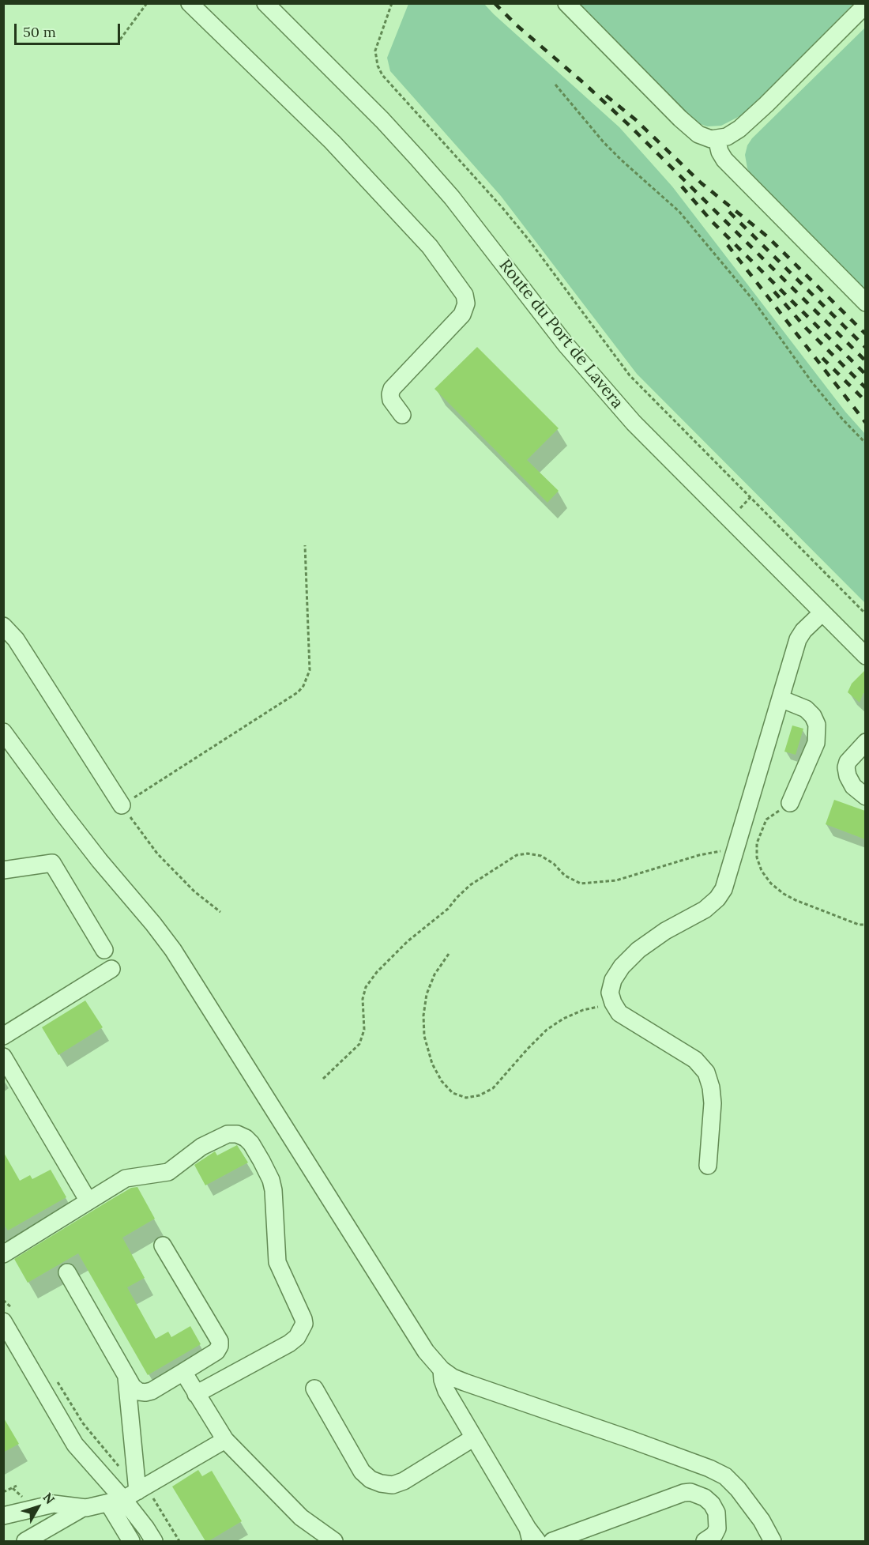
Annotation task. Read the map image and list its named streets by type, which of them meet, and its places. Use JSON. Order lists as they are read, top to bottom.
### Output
{
  "streets": {
    "street": ["Route du Port de Lavera"]
  },
  "scale_bar": "50 m",
  "north": "top right"
}
